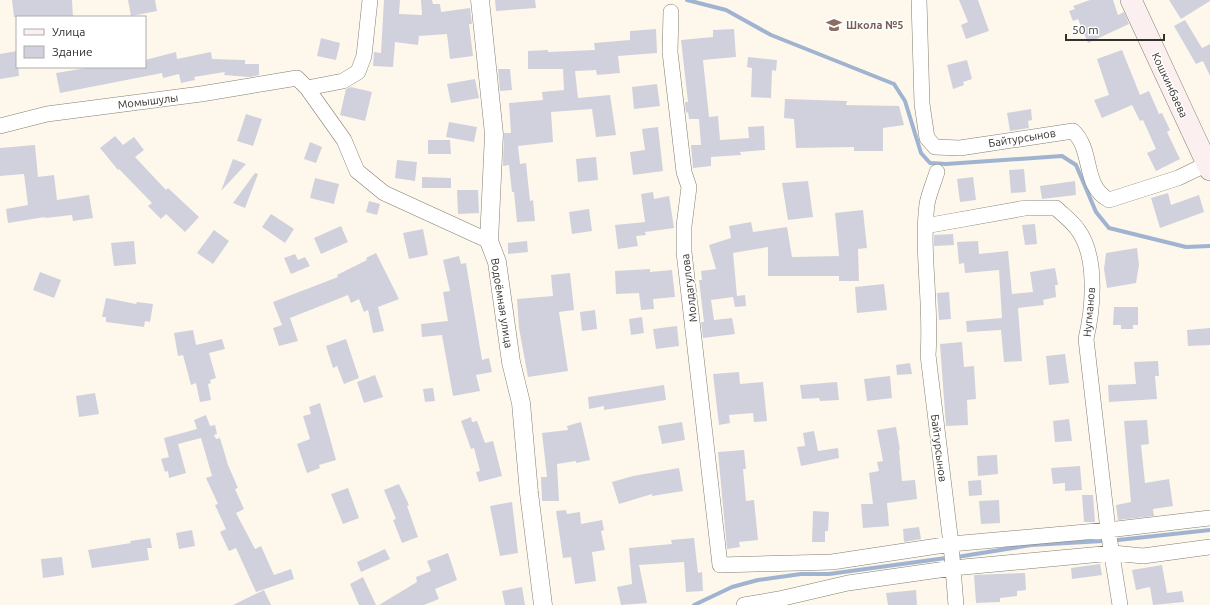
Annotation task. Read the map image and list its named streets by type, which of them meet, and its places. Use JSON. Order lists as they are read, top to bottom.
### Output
{
  "streets": {
    "main road": ["Кошкинбаева"],
    "street": [
      "Момышулы",
      "Байтурсынов",
      "Молдагулова",
      "Водоёмная улица",
      "Нугманов"
    ]
  },
  "crossings": [
    ["Кошкинбаева", "Байтурсынов"],
    ["Байтурсынов", "Молдагулова"],
    ["Байтурсынов", "Нугманов"]
  ],
  "places": {
    "school or university": ["Школа №5"]
  },
  "legend": ["Улица", "Здание"],
  "scale_bar": "50 m"
}
